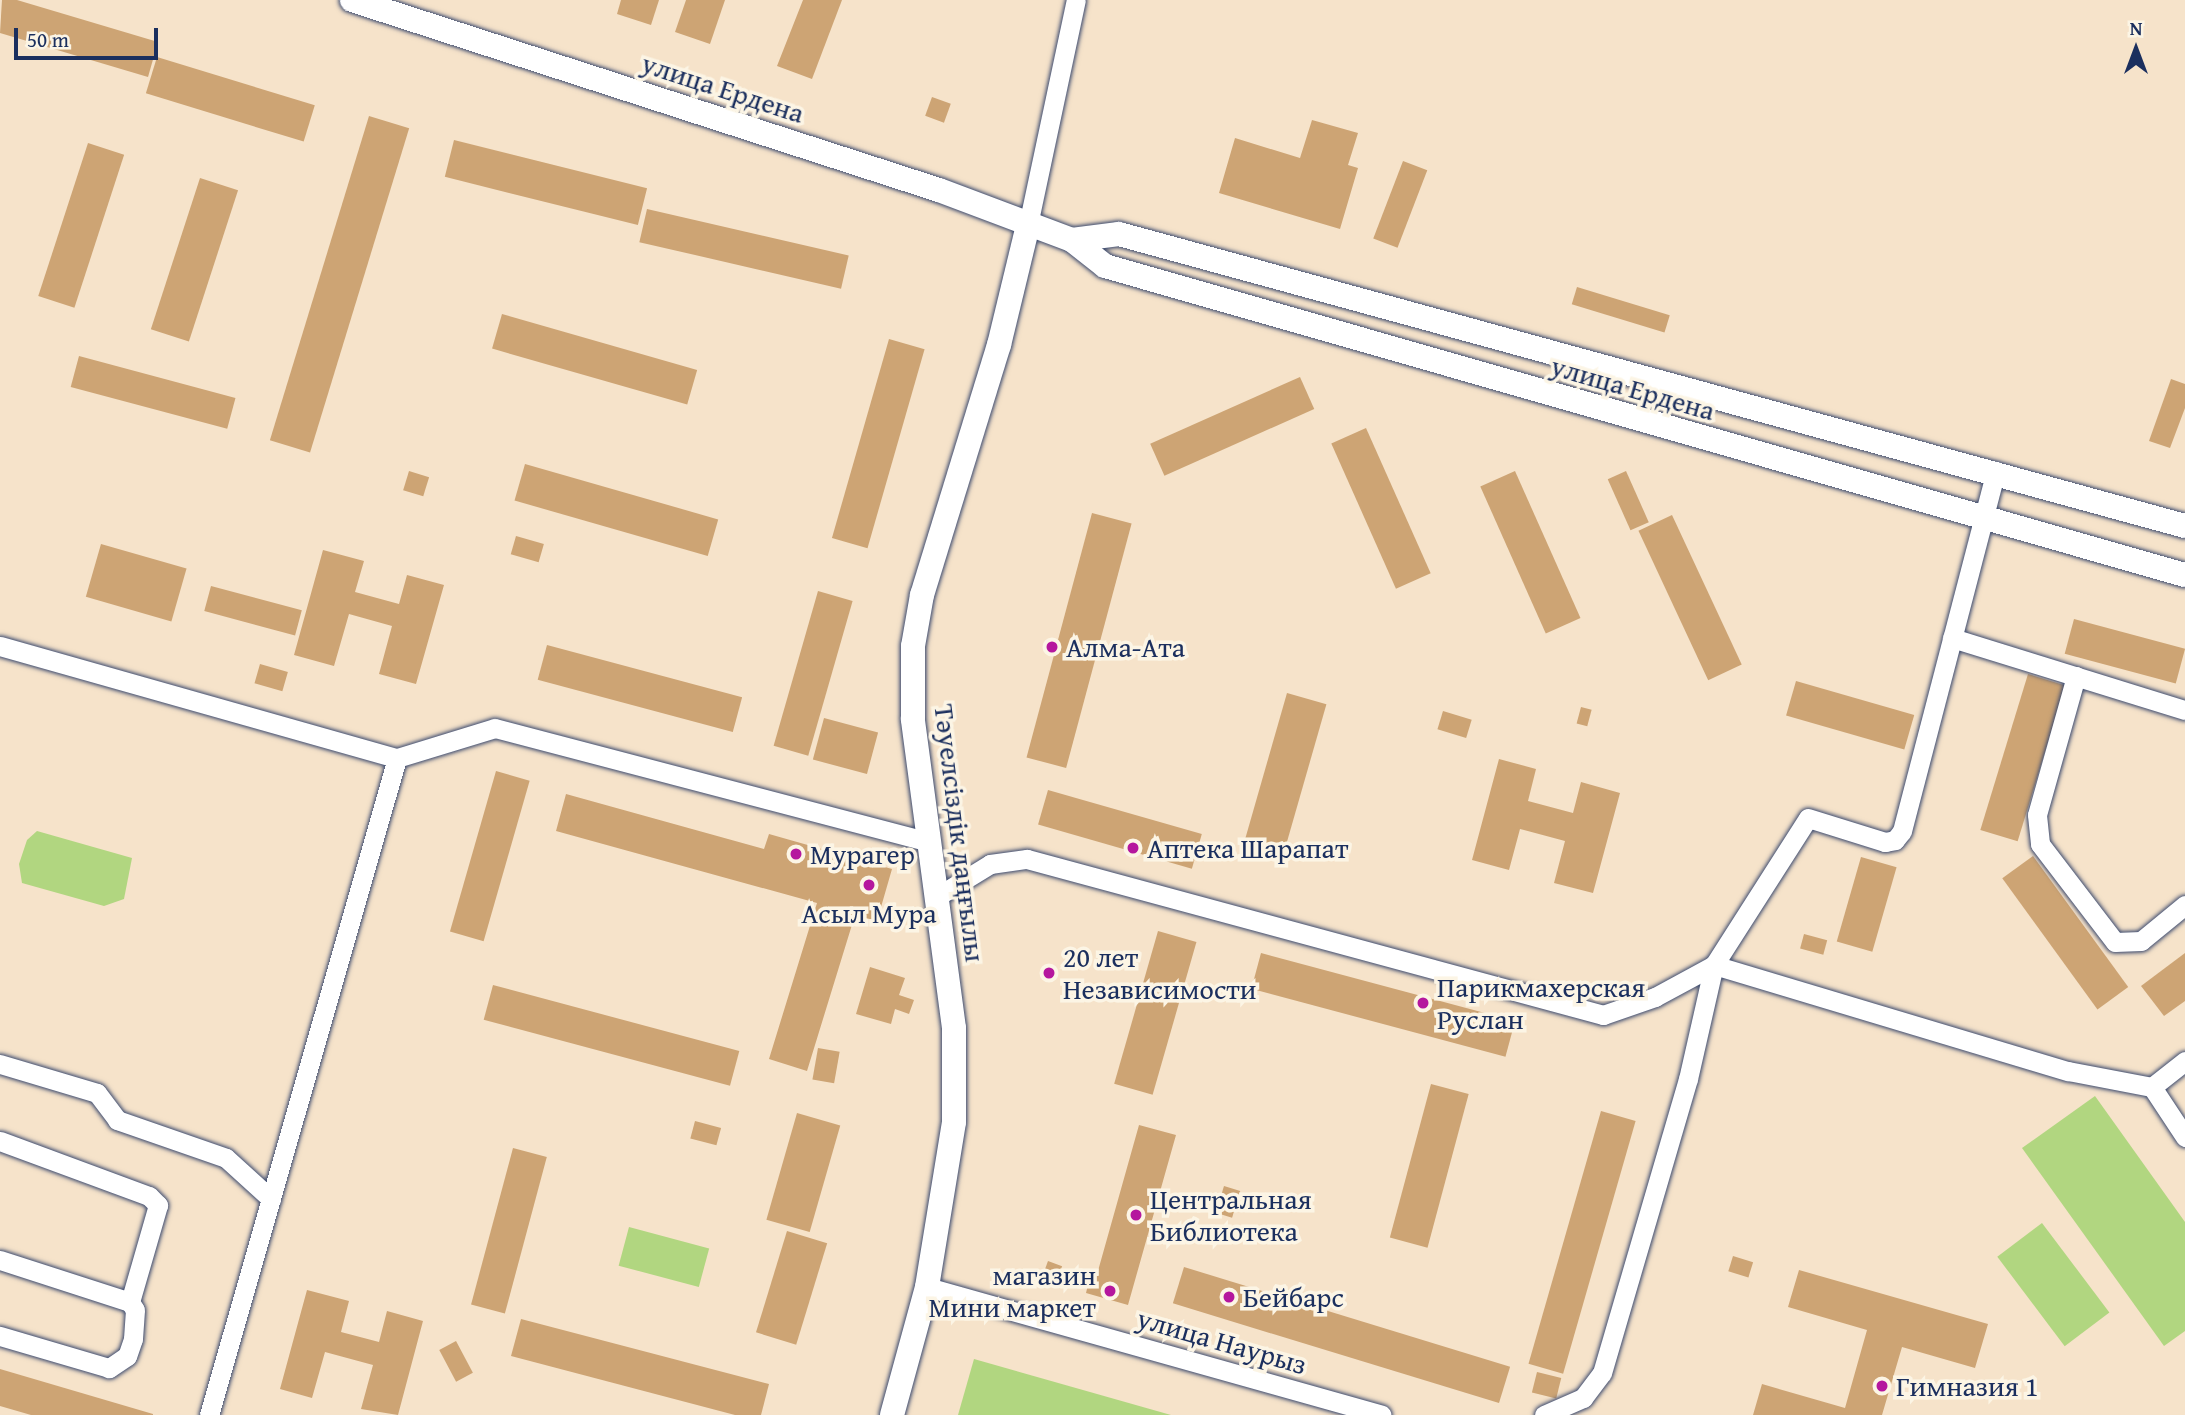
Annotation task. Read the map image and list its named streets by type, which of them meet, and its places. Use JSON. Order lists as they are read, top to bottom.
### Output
{
  "streets": {
    "street": ["улица Ердена", "Тәуелсіздік даңғылы", "улица Наурыз"]
  },
  "crossings": [
    ["улица Ердена", "Тәуелсіздік даңғылы"],
    ["Тәуелсіздік даңғылы", "улица Наурыз"]
  ],
  "places": [
    "Алма-Ата",
    "Аптека Шарапат",
    "Мурагер",
    "Асыл Мура",
    "20 лет Независимости",
    "Парикмахерская Руслан",
    "Центральная Библиотека",
    "магазин Мини маркет",
    "Бейбарс",
    "Гимназия 1"
  ],
  "scale_bar": "50 m",
  "north": "top"
}
